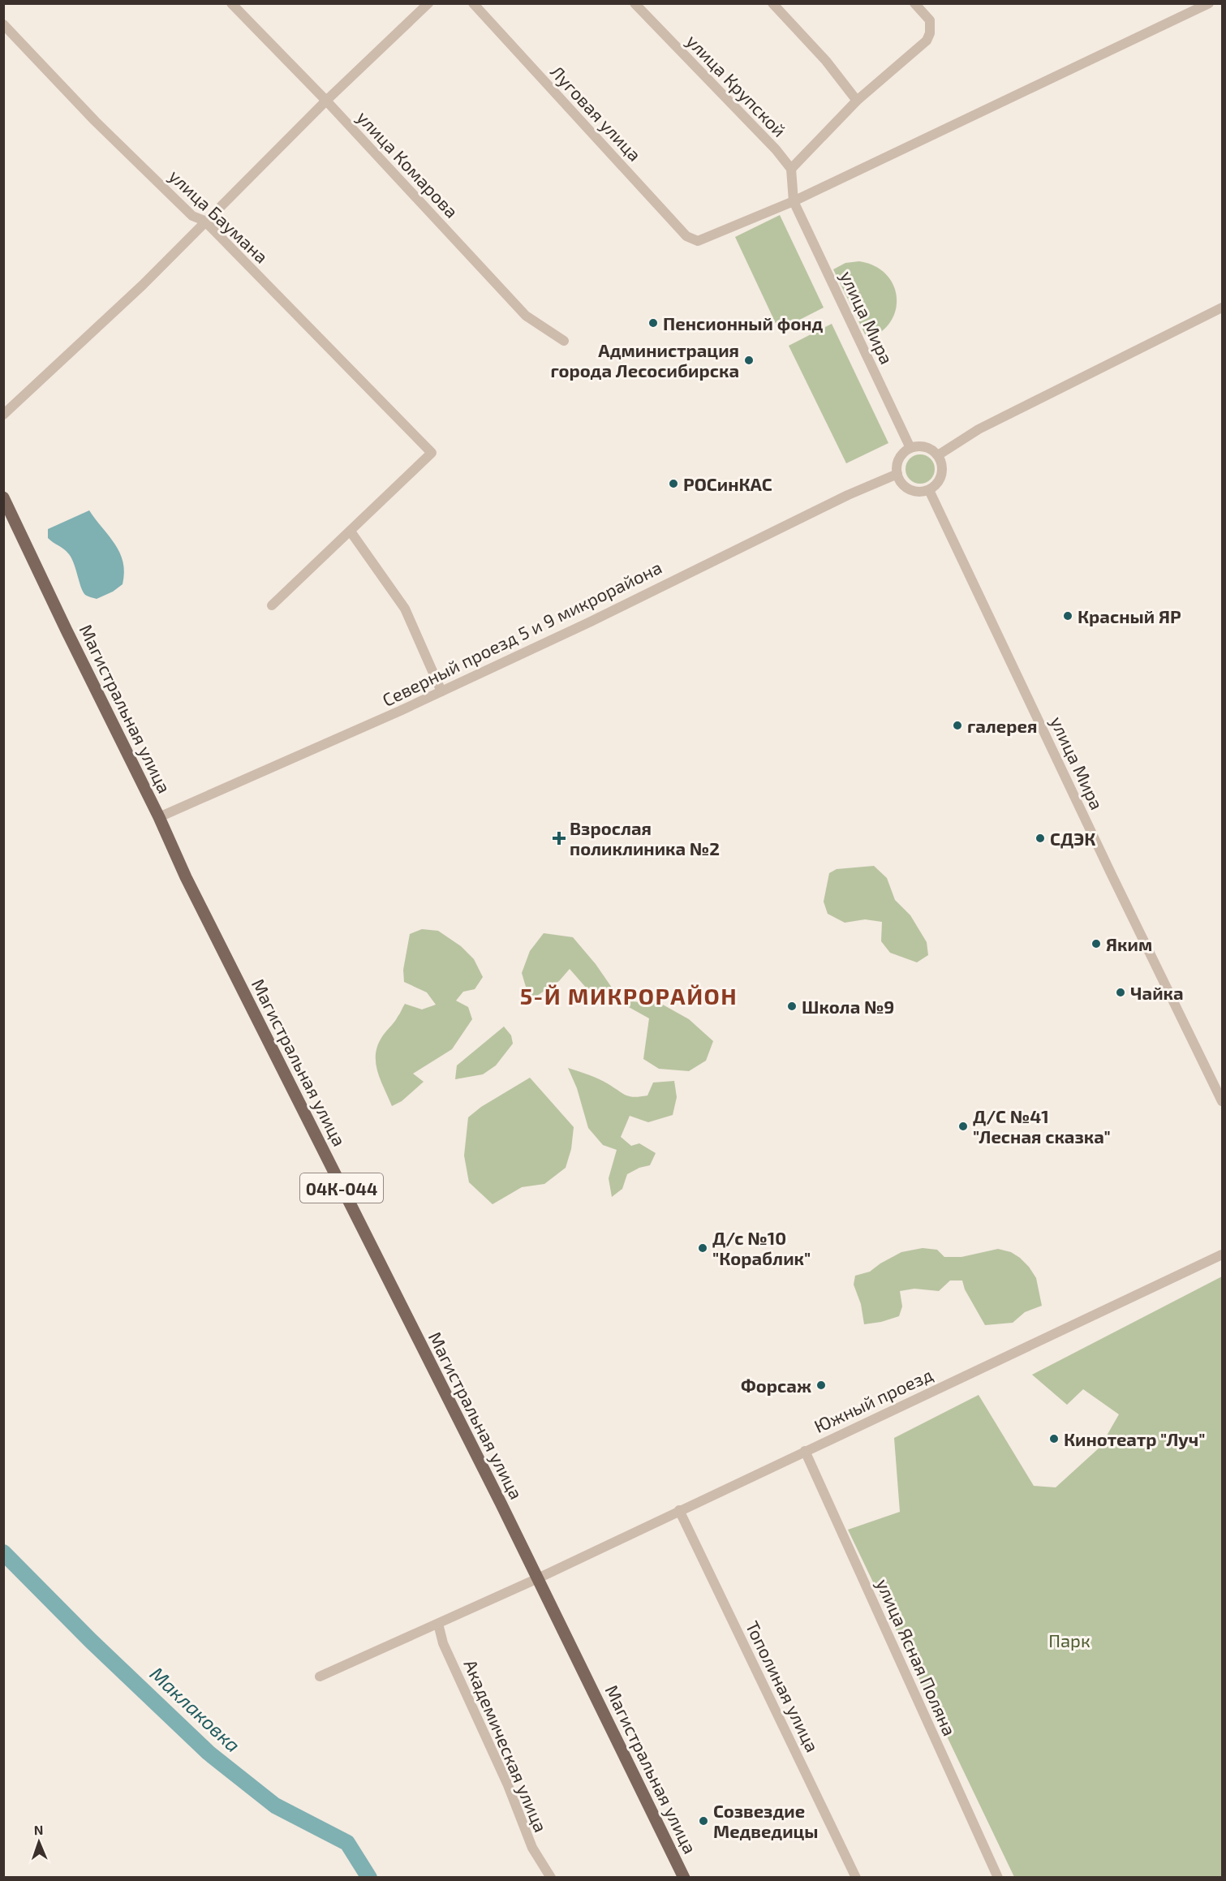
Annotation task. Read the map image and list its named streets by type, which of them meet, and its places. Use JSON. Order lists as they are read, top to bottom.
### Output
{
  "streets": {
    "main road": ["Магистральная улица", "04К-044"],
    "street": [
      "улица Крупской",
      "Луговая улица",
      "улица Комарова",
      "улица Баумана",
      "улица Мира",
      "Северный проезд 5 и 9 микрорайона",
      "Южный проезд",
      "улица Ясная Поляна",
      "Тополиная улица",
      "Академическая улица"
    ]
  },
  "crossings": [
    ["Луговая улица", "улица Мира"],
    ["улица Мира", "Северный проезд 5 и 9 микрорайона"],
    ["Северный проезд 5 и 9 микрорайона", "Магистральная улица"],
    ["Магистральная улица", "Южный проезд"],
    ["Южный проезд", "улица Ясная Поляна"],
    ["Южный проезд", "Тополиная улица"],
    ["Южный проезд", "Академическая улица"]
  ],
  "districts": ["5-Й МИКРОРАЙОН"],
  "water": ["Маклаковка"],
  "parks": ["Парк"],
  "places": {
    "other": [
      "Пенсионный фонд",
      "Администрация города Лесосибирска",
      "РОСинКАС",
      "Красный ЯР",
      "галерея",
      "СДЭК",
      "Яким",
      "Чайка",
      "Школа №9",
      "Д/С №41 \"Лесная сказка\"",
      "Д/с №10 \"Кораблик\"",
      "Форсаж",
      "Кинотеатр \"Луч\"",
      "Созвездие Медведицы"
    ],
    "health": ["Взрослая поликлиника №2"]
  },
  "north": "top"
}
